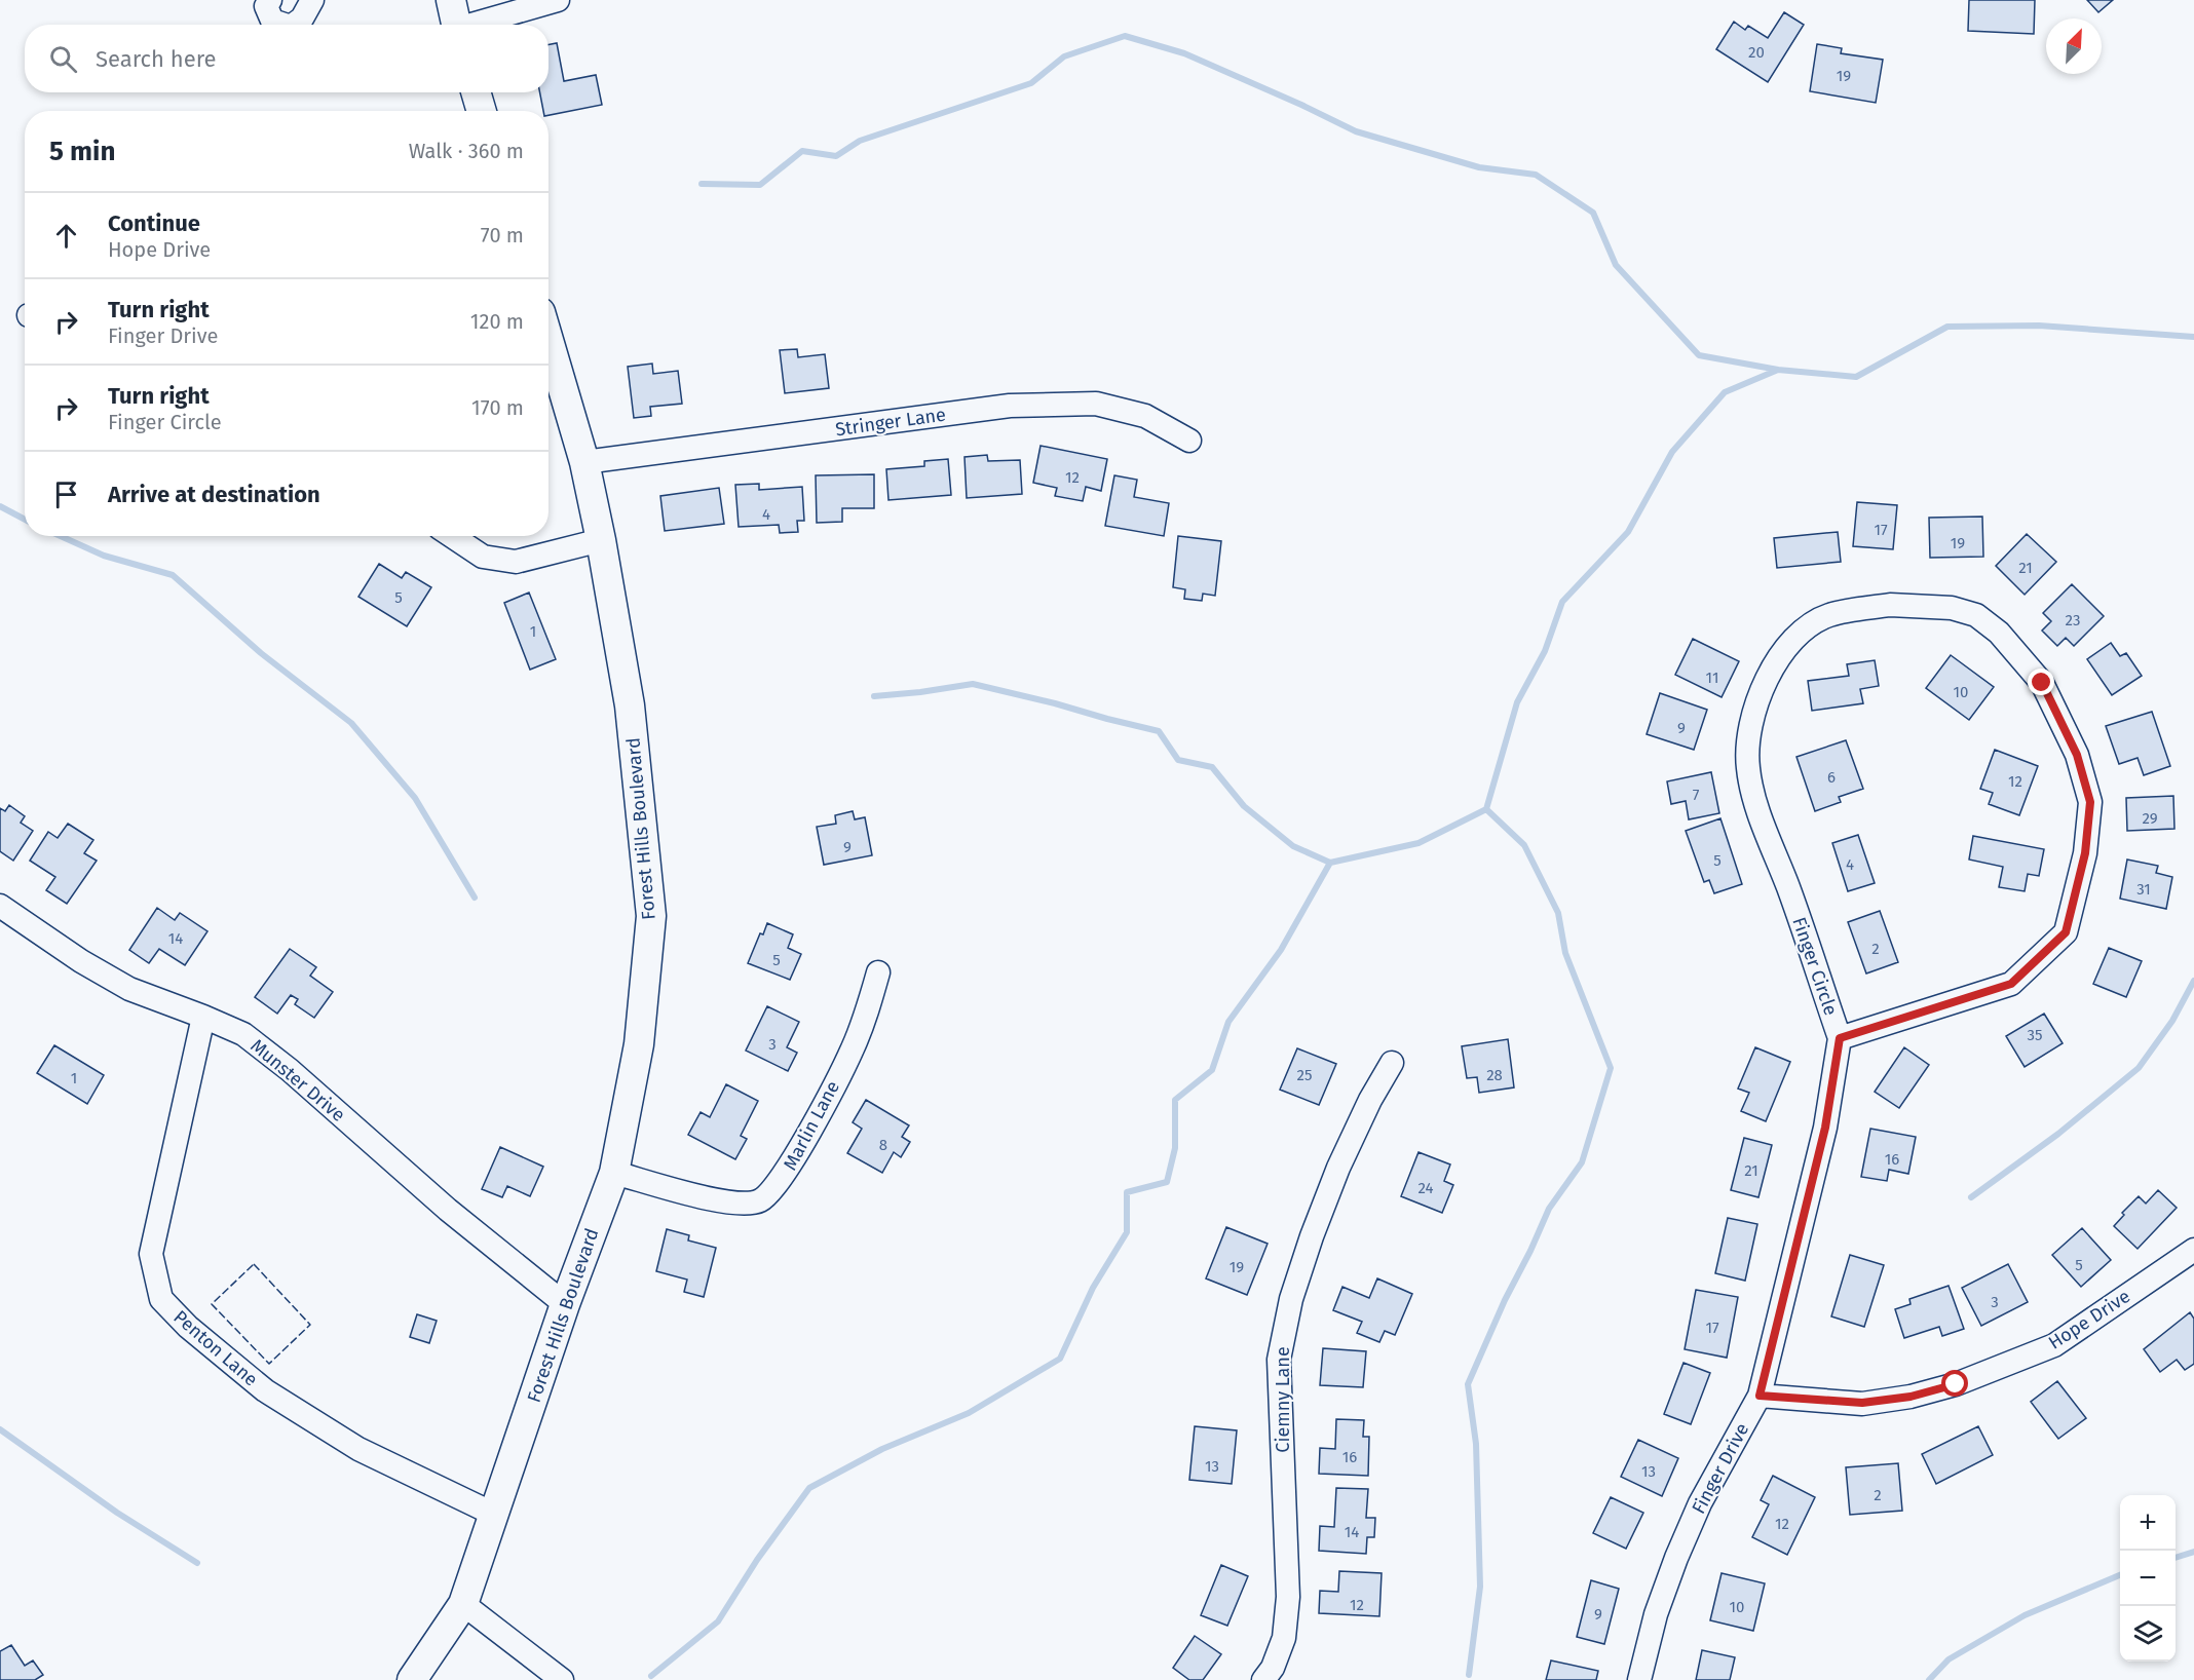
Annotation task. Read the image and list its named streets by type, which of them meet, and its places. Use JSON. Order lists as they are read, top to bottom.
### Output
{
  "streets": {
    "main road": ["Forest Hills Boulevard"],
    "street": [
      "Stringer Lane",
      "Finger Circle",
      "Munster Drive",
      "Marlin Lane",
      "Hope Drive",
      "Penton Lane",
      "Ciemny Lane",
      "Finger Drive"
    ]
  },
  "crossings": [
    ["Stringer Lane", "Forest Hills Boulevard"],
    ["Forest Hills Boulevard", "Munster Drive"],
    ["Forest Hills Boulevard", "Marlin Lane"],
    ["Forest Hills Boulevard", "Penton Lane"],
    ["Finger Circle", "Finger Drive"],
    ["Munster Drive", "Penton Lane"],
    ["Hope Drive", "Finger Drive"]
  ],
  "house_numbers": [
    "20",
    "19",
    "12",
    "4",
    "17",
    "19",
    "21",
    "5",
    "23",
    "1",
    "11",
    "10",
    "9",
    "6",
    "12",
    "7",
    "29",
    "9",
    "5",
    "4",
    "31",
    "14",
    "2",
    "5",
    "35",
    "3",
    "25",
    "28",
    "1",
    "8",
    "16",
    "21",
    "24",
    "5",
    "19",
    "3",
    "17",
    "16",
    "13",
    "13",
    "2",
    "12",
    "14",
    "12",
    "10",
    "9"
  ],
  "north": "top right",
  "page": {
    "search": "Search here",
    "heading": ["5 min", "Walk · 360 m"],
    "list": [
      ["Continue", "Hope Drive", "70 m"],
      ["Turn right", "Finger Drive", "120 m"],
      ["Turn right", "Finger Circle", "170 m"],
      "Arrive at destination"
    ],
    "map_buttons": ["+", "−"]
  }
}
